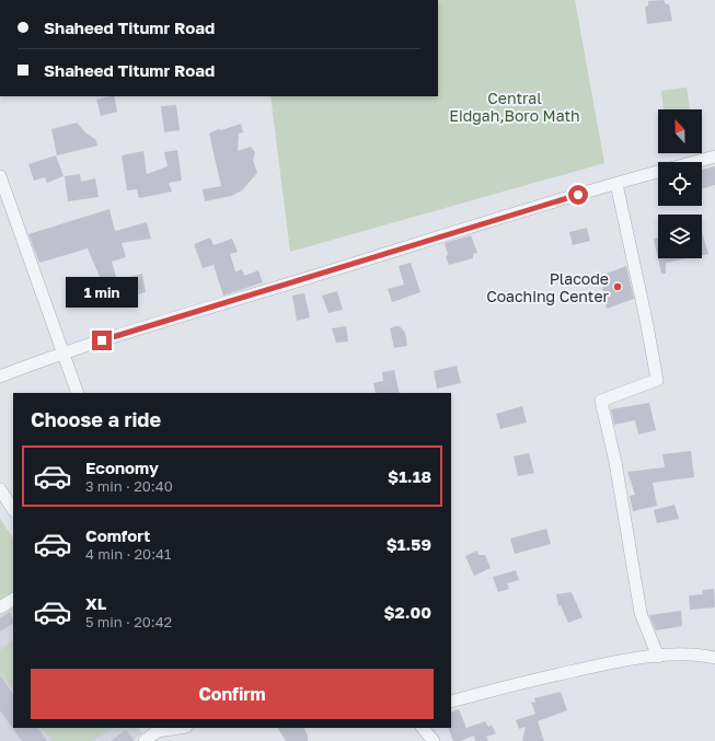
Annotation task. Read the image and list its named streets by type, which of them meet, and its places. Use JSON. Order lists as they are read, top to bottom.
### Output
{
  "parks": ["Central Eidgah,Boro Math"],
  "places": ["Placode Coaching Center"],
  "north": "top",
  "page": {
    "banner": ["Shaheed Titumr Road", "Shaheed Titumr Road"],
    "bubble": "1 min",
    "heading": "Choose a ride",
    "list": [
      {
        "name": "Economy",
        "note": "3 min · 20:40",
        "value": "$1.18"
      },
      {
        "name": "Comfort",
        "note": "4 min · 20:41",
        "value": "$1.59"
      },
      {
        "name": "XL",
        "note": "5 min · 20:42",
        "value": "$2.00"
      }
    ],
    "buttons": "Confirm"
  }
}
